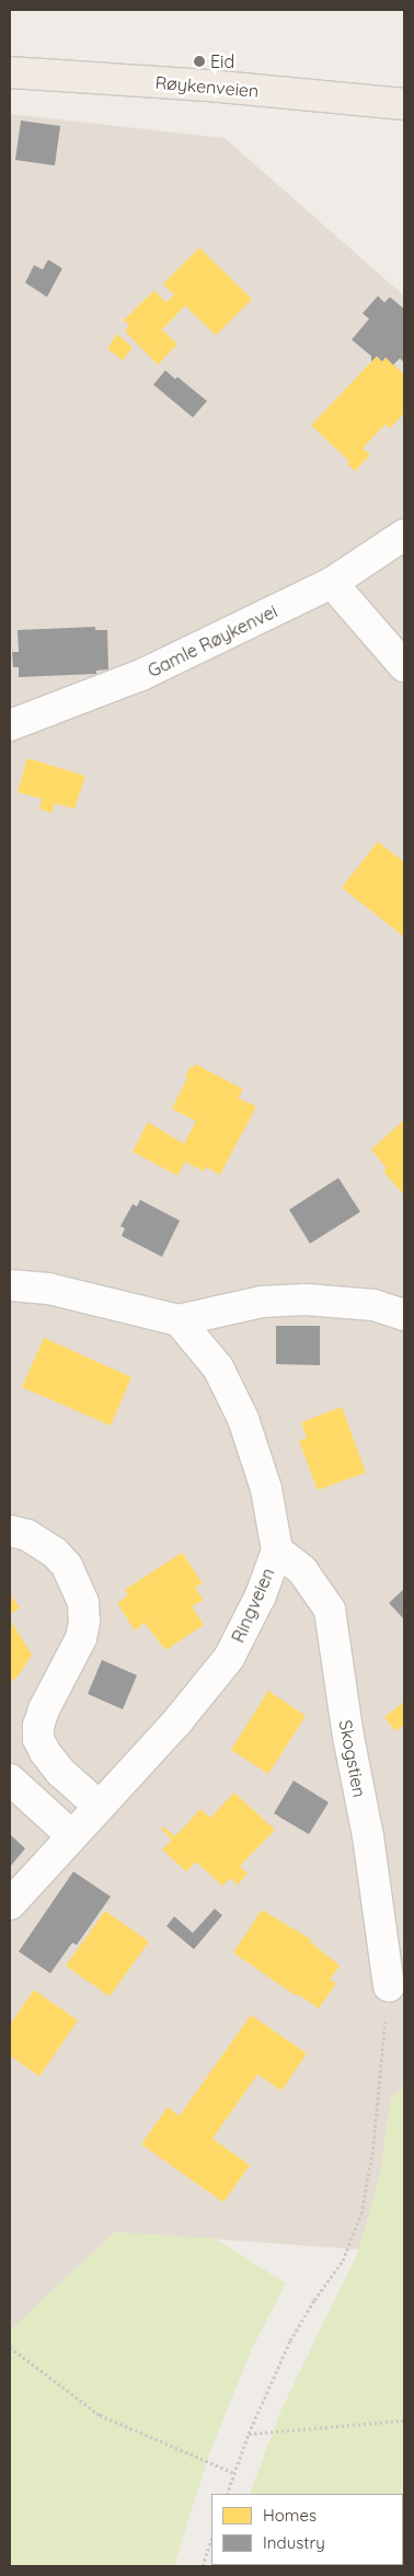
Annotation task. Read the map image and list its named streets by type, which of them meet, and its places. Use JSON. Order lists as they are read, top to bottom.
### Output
{
  "streets": {
    "main road": ["Røykenveien"],
    "street": ["Gamle Røykenvei", "Ringveien", "Skogstien"]
  },
  "crossings": [
    ["Ringveien", "Skogstien"]
  ],
  "places": ["Eid"],
  "legend": ["Homes", "Industry"]
}
